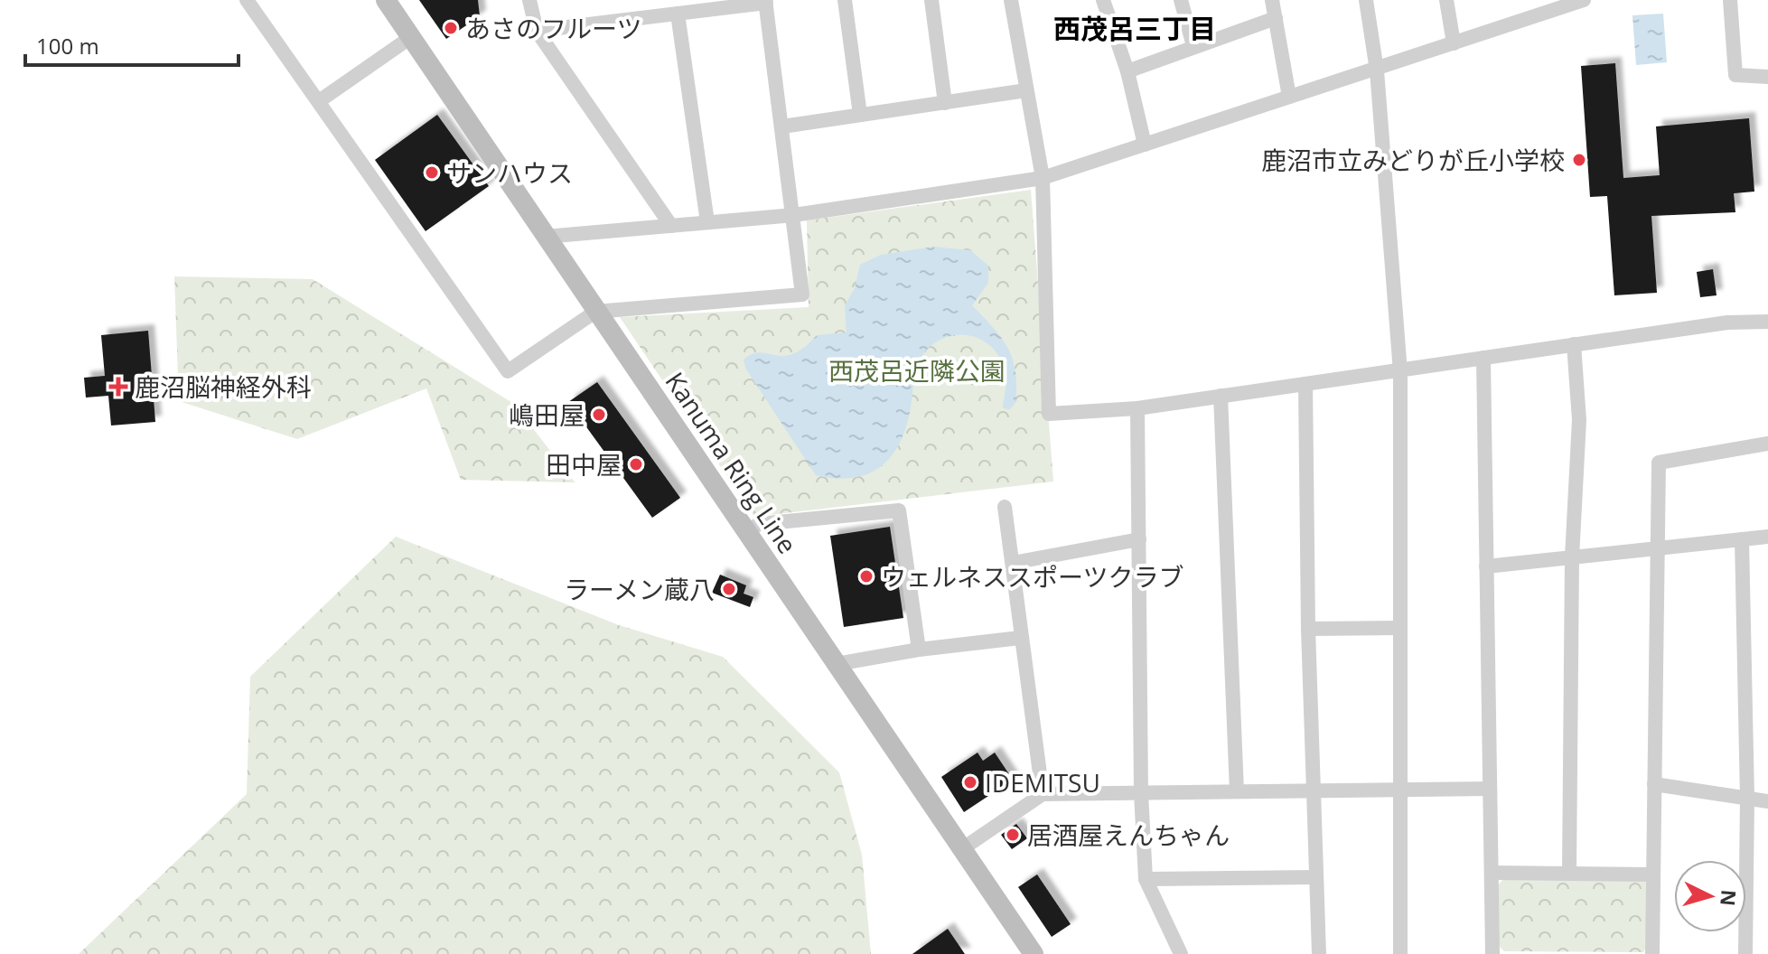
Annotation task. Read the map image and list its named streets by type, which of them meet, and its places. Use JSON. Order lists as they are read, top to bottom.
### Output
{
  "streets": {
    "main road": ["Kanuma Ring Line"]
  },
  "districts": ["西茂呂三丁目"],
  "parks": ["西茂呂近隣公園"],
  "places": {
    "other": [
      "あさのフルーツ",
      "鹿沼市立みどりが丘小学校",
      "サンハウス",
      "嶋田屋",
      "田中屋",
      "ウェルネススポーツクラブ",
      "ラーメン蔵八",
      "IDEMITSU",
      "居酒屋えんちゃん"
    ],
    "health": ["鹿沼脳神経外科"]
  },
  "scale_bar": "100 m",
  "north": "right"
}
